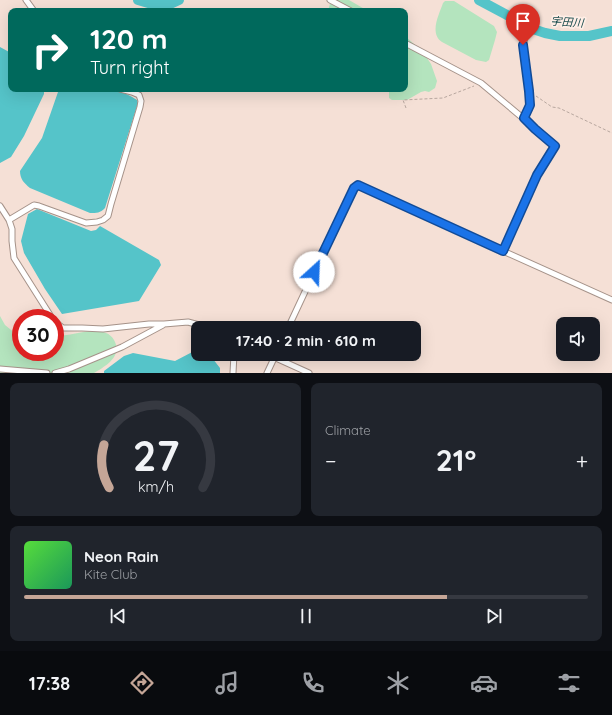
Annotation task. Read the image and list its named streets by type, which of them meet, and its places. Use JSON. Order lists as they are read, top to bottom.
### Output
{
  "water": ["宇田川"],
  "page": {
    "turn": ["120 m", "Turn right"],
    "limit": "30",
    "trip": "17:40 · 2 min · 610 m",
    "tile": "Climate",
    "heat": ["−", "21°", "+"],
    "song": ["Neon Rain", "Kite Club"],
    "tabs": "17:38",
    "gauge": ["27", "km/h"]
  }
}
